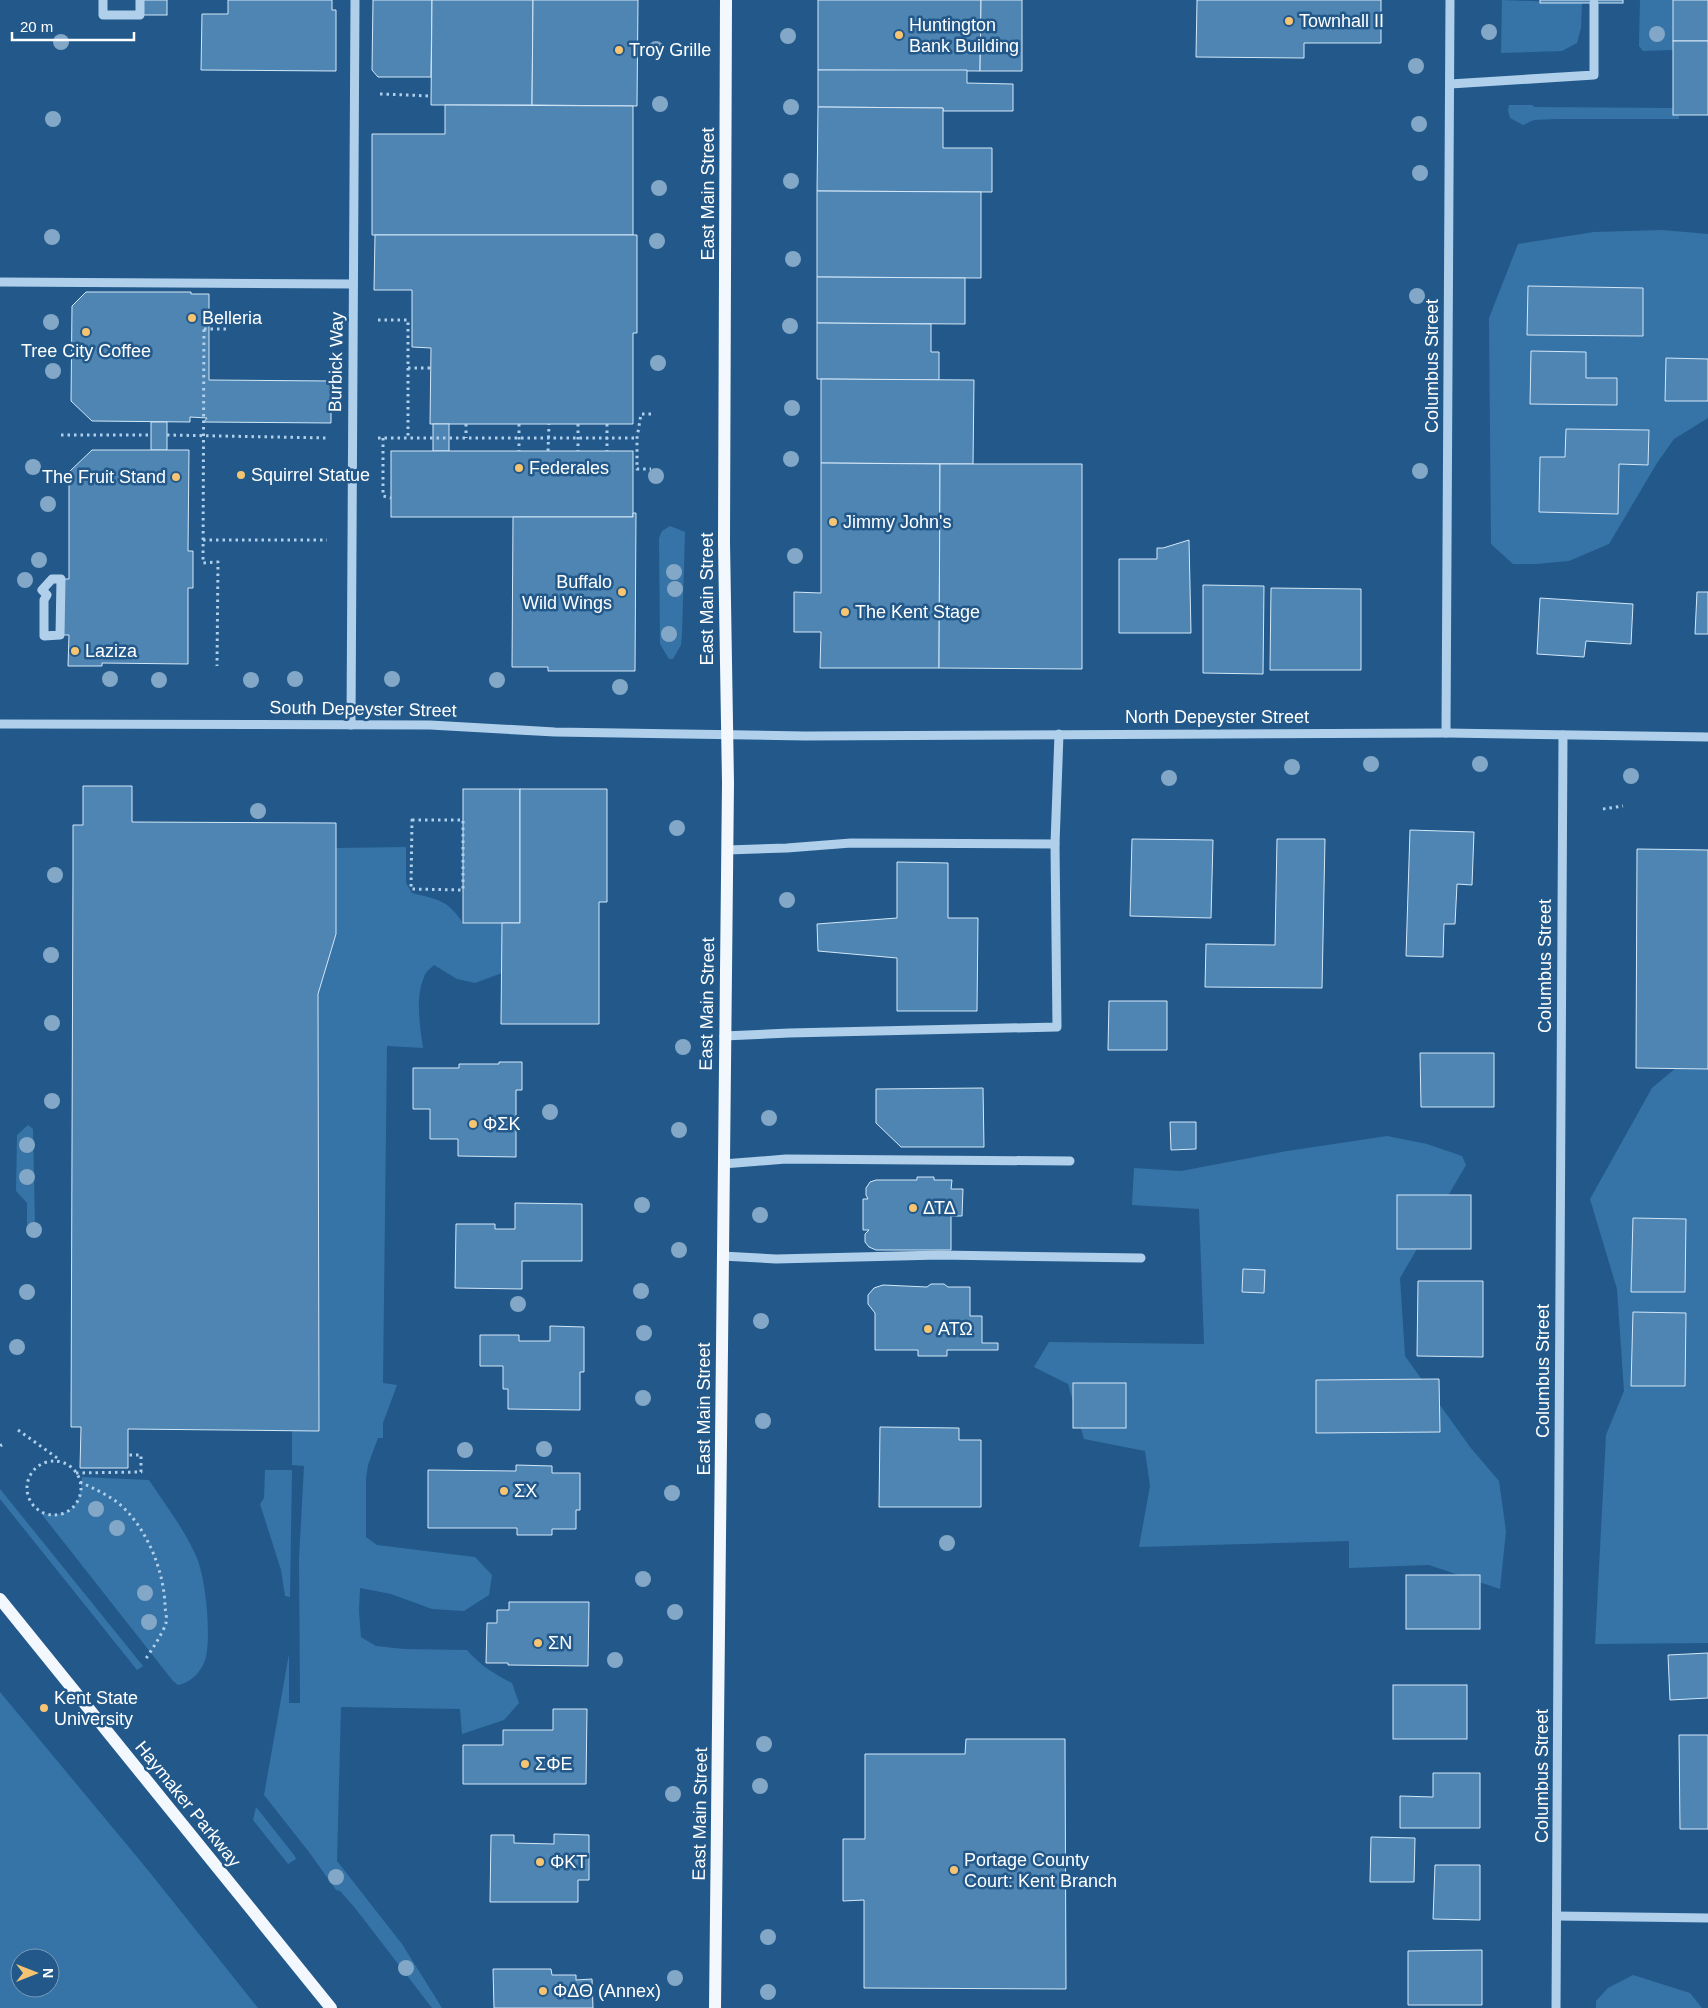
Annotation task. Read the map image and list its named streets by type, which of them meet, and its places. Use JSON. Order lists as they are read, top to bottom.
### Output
{
  "streets": {
    "main road": ["East Main Street", "Haymaker Parkway"],
    "street": [
      "Burbick Way",
      "Columbus Street",
      "South Depeyster Street",
      "North Depeyster Street"
    ]
  },
  "crossings": [
    ["East Main Street", "South Depeyster Street"],
    ["East Main Street", "North Depeyster Street"],
    ["Burbick Way", "South Depeyster Street"],
    ["Columbus Street", "North Depeyster Street"],
    ["South Depeyster Street", "North Depeyster Street"]
  ],
  "places": [
    "Townhall II",
    "Huntington Bank Building",
    "Troy Grille",
    "Belleria",
    "Tree City Coffee",
    "Federales",
    "Squirrel Statue",
    "The Fruit Stand",
    "Jimmy John's",
    "Buffalo Wild Wings",
    "The Kent Stage",
    "Laziza",
    "ΦΣΚ",
    "ΔΤΔ",
    "ΑΤΩ",
    "ΣΧ",
    "ΣΝ",
    "Kent State University",
    "ΣΦΕ",
    "ΦΚΤ",
    "Portage County Court: Kent Branch",
    "ΦΔΘ (Annex)"
  ],
  "scale_bar": "20 m",
  "north": "right"
}
